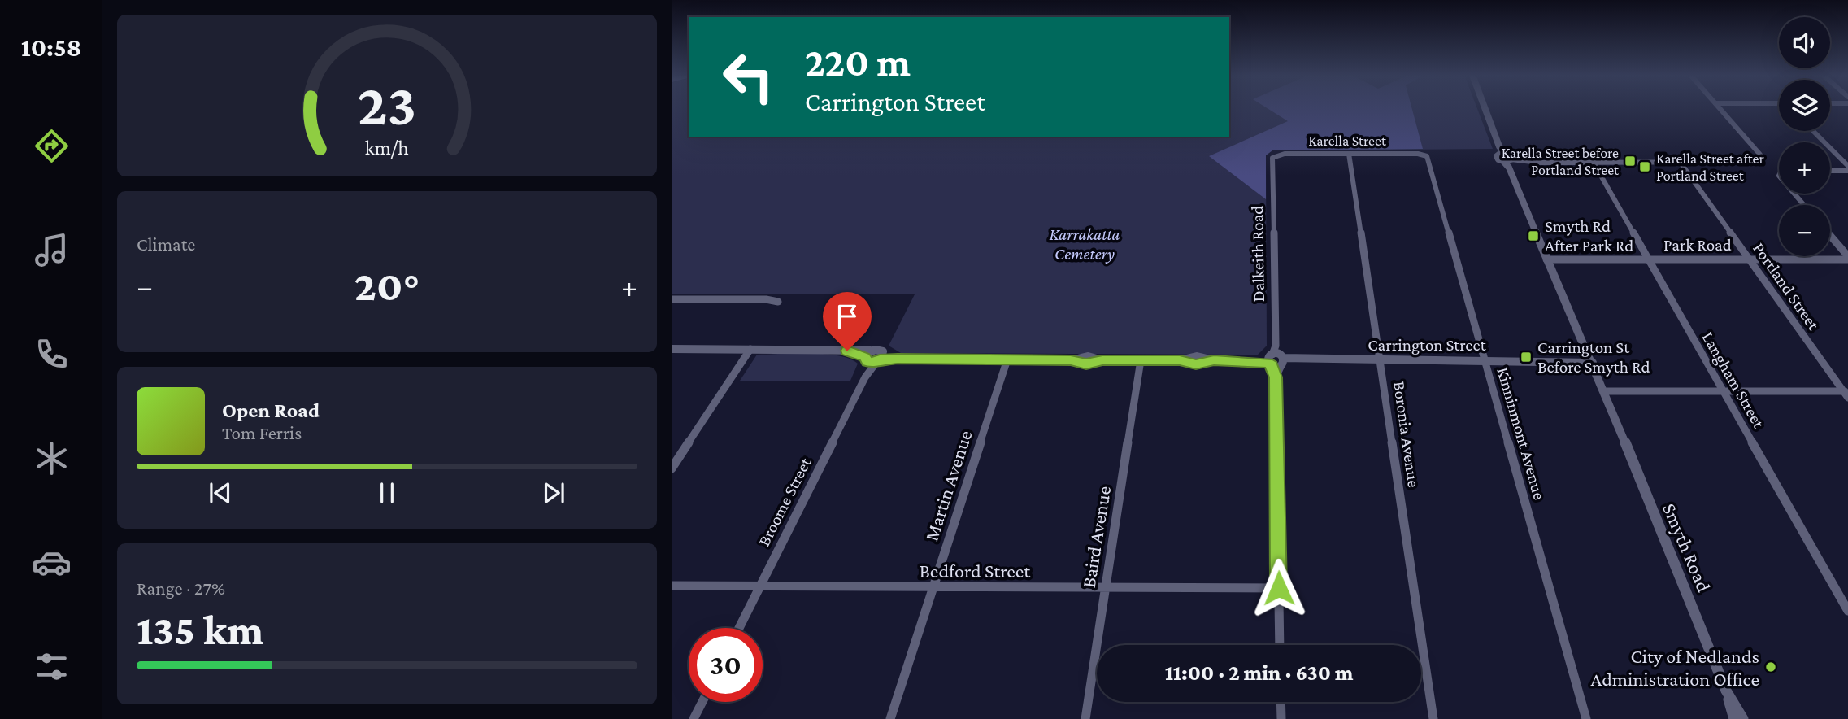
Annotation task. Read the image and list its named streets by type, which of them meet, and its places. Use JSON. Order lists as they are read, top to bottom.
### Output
{
  "streets": {
    "street": [
      "Karella Street",
      "Park Road",
      "Dalkeith Road",
      "Portland Street",
      "Carrington Street",
      "Langham Street",
      "Kinninmont Avenue",
      "Boronia Avenue",
      "Martin Avenue",
      "Broome Street",
      "Baird Avenue",
      "Smyth Road",
      "Bedford Street"
    ]
  },
  "crossings": [
    ["Karella Street", "Dalkeith Road"],
    ["Karella Street", "Kinninmont Avenue"],
    ["Karella Street", "Boronia Avenue"],
    ["Park Road", "Portland Street"],
    ["Park Road", "Langham Street"],
    ["Park Road", "Smyth Road"],
    ["Dalkeith Road", "Carrington Street"],
    ["Dalkeith Road", "Bedford Street"],
    ["Carrington Street", "Kinninmont Avenue"],
    ["Carrington Street", "Boronia Avenue"],
    ["Carrington Street", "Martin Avenue"],
    ["Carrington Street", "Broome Street"],
    ["Carrington Street", "Baird Avenue"],
    ["Carrington Street", "Smyth Road"],
    ["Martin Avenue", "Bedford Street"],
    ["Broome Street", "Bedford Street"],
    ["Baird Avenue", "Bedford Street"]
  ],
  "parks": ["Karrakatta Cemetery"],
  "places": {
    "transit": [
      "Karella Street before Portland Street",
      "Karella Street after Portland Street",
      "Smyth Rd After Park Rd",
      "Carrington St Before Smyth Rd"
    ],
    "other": ["City of Nedlands Administration Office"]
  },
  "page": {
    "tabs": "10:58",
    "map_buttons": ["+", "−"],
    "turn": ["220 m", "Carrington Street"],
    "tile": [
      "Climate",
      ["Range · 27%", "135 km"]
    ],
    "heat": ["−", "20°", "+"],
    "song": ["Open Road", "Tom Ferris"],
    "limit": "30",
    "trip": "11:00 · 2 min · 630 m",
    "gauge": ["23", "km/h"]
  }
}
